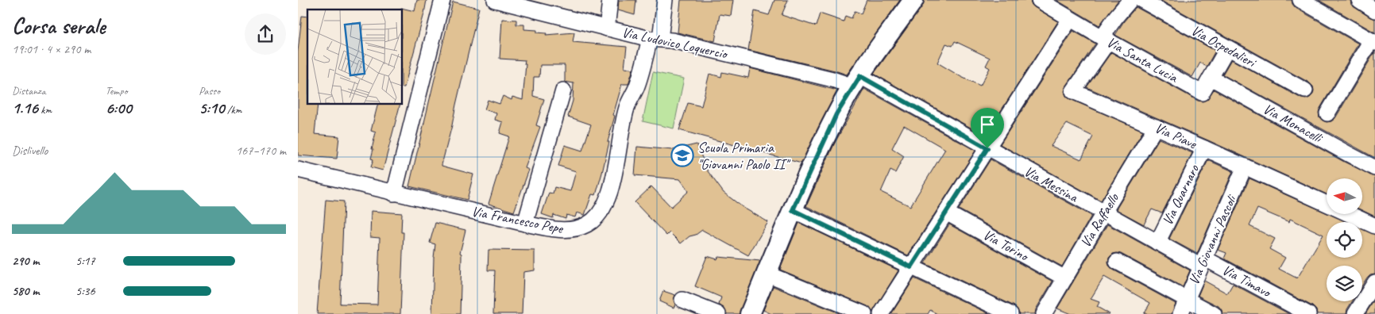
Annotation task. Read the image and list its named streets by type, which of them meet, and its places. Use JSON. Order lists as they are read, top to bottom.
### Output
{
  "streets": {
    "street": [
      "Via Ludovico Loquercio",
      "Via Ospedalieri",
      "Via Santa Lucia",
      "Via Monacelli",
      "Via Piave",
      "Via Messina",
      "Via Quarnaro",
      "Via Francesco Pepe",
      "Via Raffaello",
      "Via Giovanni Pascoli",
      "Via Torino",
      "Via Timavo"
    ]
  },
  "crossings": [
    ["Via Ludovico Loquercio", "Via Messina"],
    ["Via Ludovico Loquercio", "Via Francesco Pepe"],
    ["Via Ospedalieri", "Via Santa Lucia"],
    ["Via Santa Lucia", "Via Monacelli"],
    ["Via Santa Lucia", "Via Piave"],
    ["Via Piave", "Via Quarnaro"],
    ["Via Piave", "Via Raffaello"],
    ["Via Piave", "Via Giovanni Pascoli"],
    ["Via Messina", "Via Quarnaro"],
    ["Via Messina", "Via Raffaello"],
    ["Via Messina", "Via Giovanni Pascoli"],
    ["Via Messina", "Via Timavo"],
    ["Via Raffaello", "Via Torino"],
    ["Via Giovanni Pascoli", "Via Timavo"]
  ],
  "places": {
    "school or university": ["Scuola Primaria \"Giovanni Paolo II\""]
  },
  "north": "left",
  "page": {
    "heading": ["Corsa serale", "19:01 · 4 × 290 m"],
    "stats": [
      ["Distanza", "1.16 km"],
      ["Tempo", "6:00"],
      ["Passo", "5:10 /km"]
    ],
    "chart": ["Dislivello", "167–170 m"],
    "list": [
      {
        "name": "290 m",
        "note": "5:17"
      },
      {
        "name": "580 m",
        "note": "5:36"
      }
    ]
  }
}
